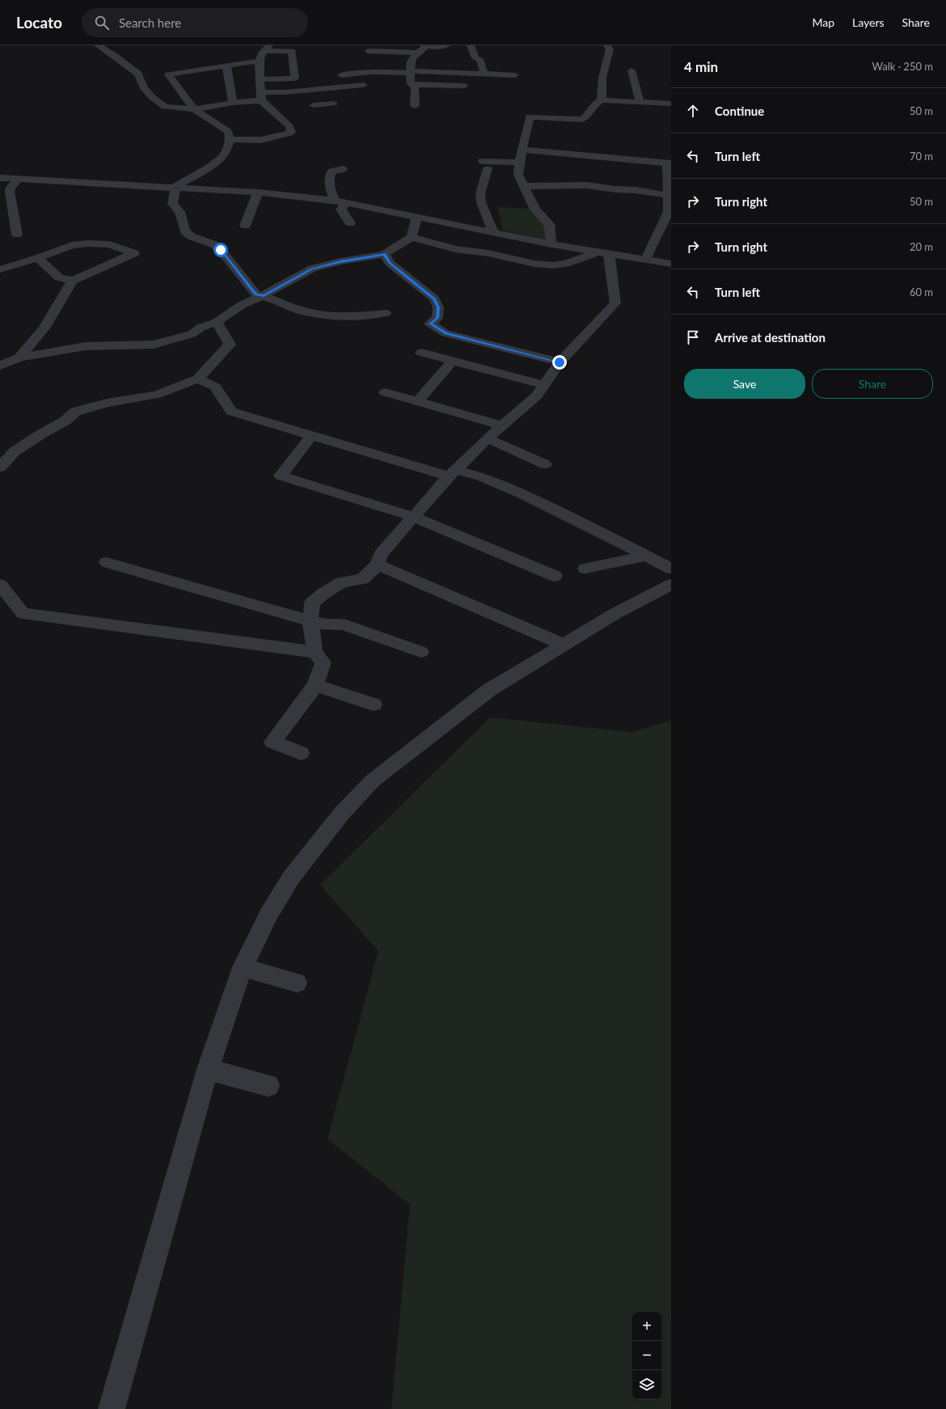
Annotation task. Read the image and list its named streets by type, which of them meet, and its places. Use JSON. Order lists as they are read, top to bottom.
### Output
{
  "page": {
    "header": "Locato",
    "search": "Search here",
    "nav": ["Map", "Layers", "Share"],
    "heading": ["4 min", "Walk · 250 m"],
    "list": [
      ["Continue", "50 m"],
      ["Turn left", "70 m"],
      ["Turn right", "50 m"],
      ["Turn right", "20 m"],
      ["Turn left", "60 m"],
      "Arrive at destination"
    ],
    "buttons": ["Save", "Share"],
    "map_buttons": ["+", "−"]
  }
}
